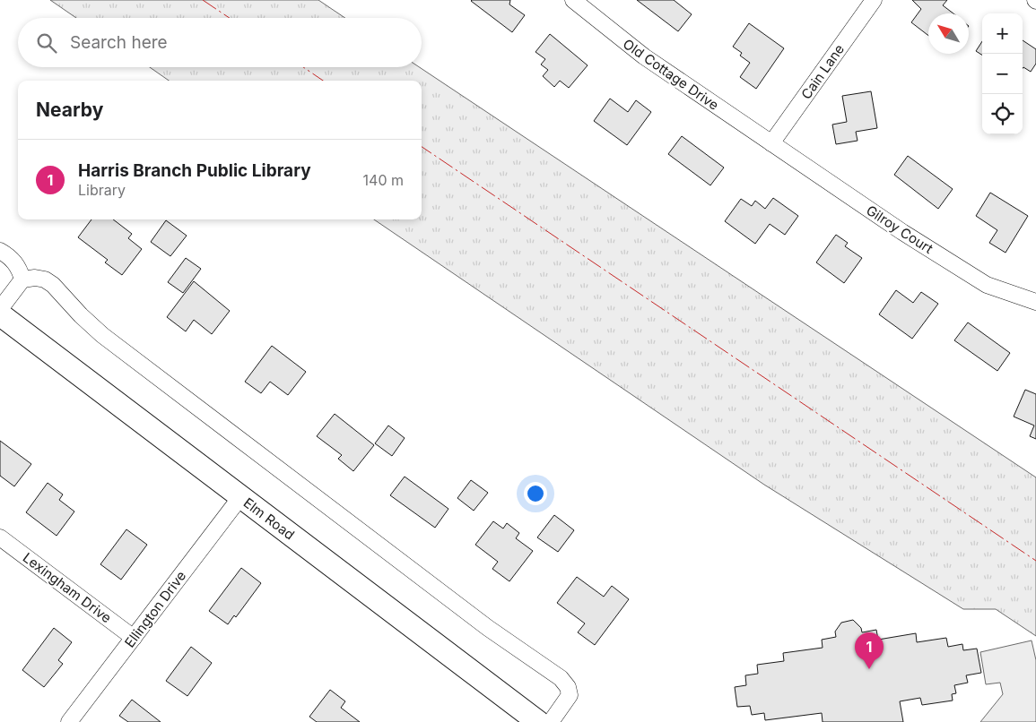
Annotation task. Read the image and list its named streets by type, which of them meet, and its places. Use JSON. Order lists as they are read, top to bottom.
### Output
{
  "streets": {
    "street": [
      "Cain Lane",
      "Old Cottage Drive",
      "Gilroy Court",
      "Elm Road",
      "Lexingham Drive",
      "Ellington Drive"
    ]
  },
  "crossings": [
    ["Cain Lane", "Old Cottage Drive"],
    ["Cain Lane", "Gilroy Court"],
    ["Old Cottage Drive", "Gilroy Court"],
    ["Elm Road", "Ellington Drive"],
    ["Lexingham Drive", "Ellington Drive"]
  ],
  "north": "top left",
  "page": {
    "map_buttons": ["+", "−"],
    "search": "Search here",
    "heading": "Nearby",
    "list": [
      {
        "mark": "1",
        "name": "Harris Branch Public Library",
        "note": "Library",
        "value": "140 m"
      }
    ],
    "pins": "1"
  }
}
